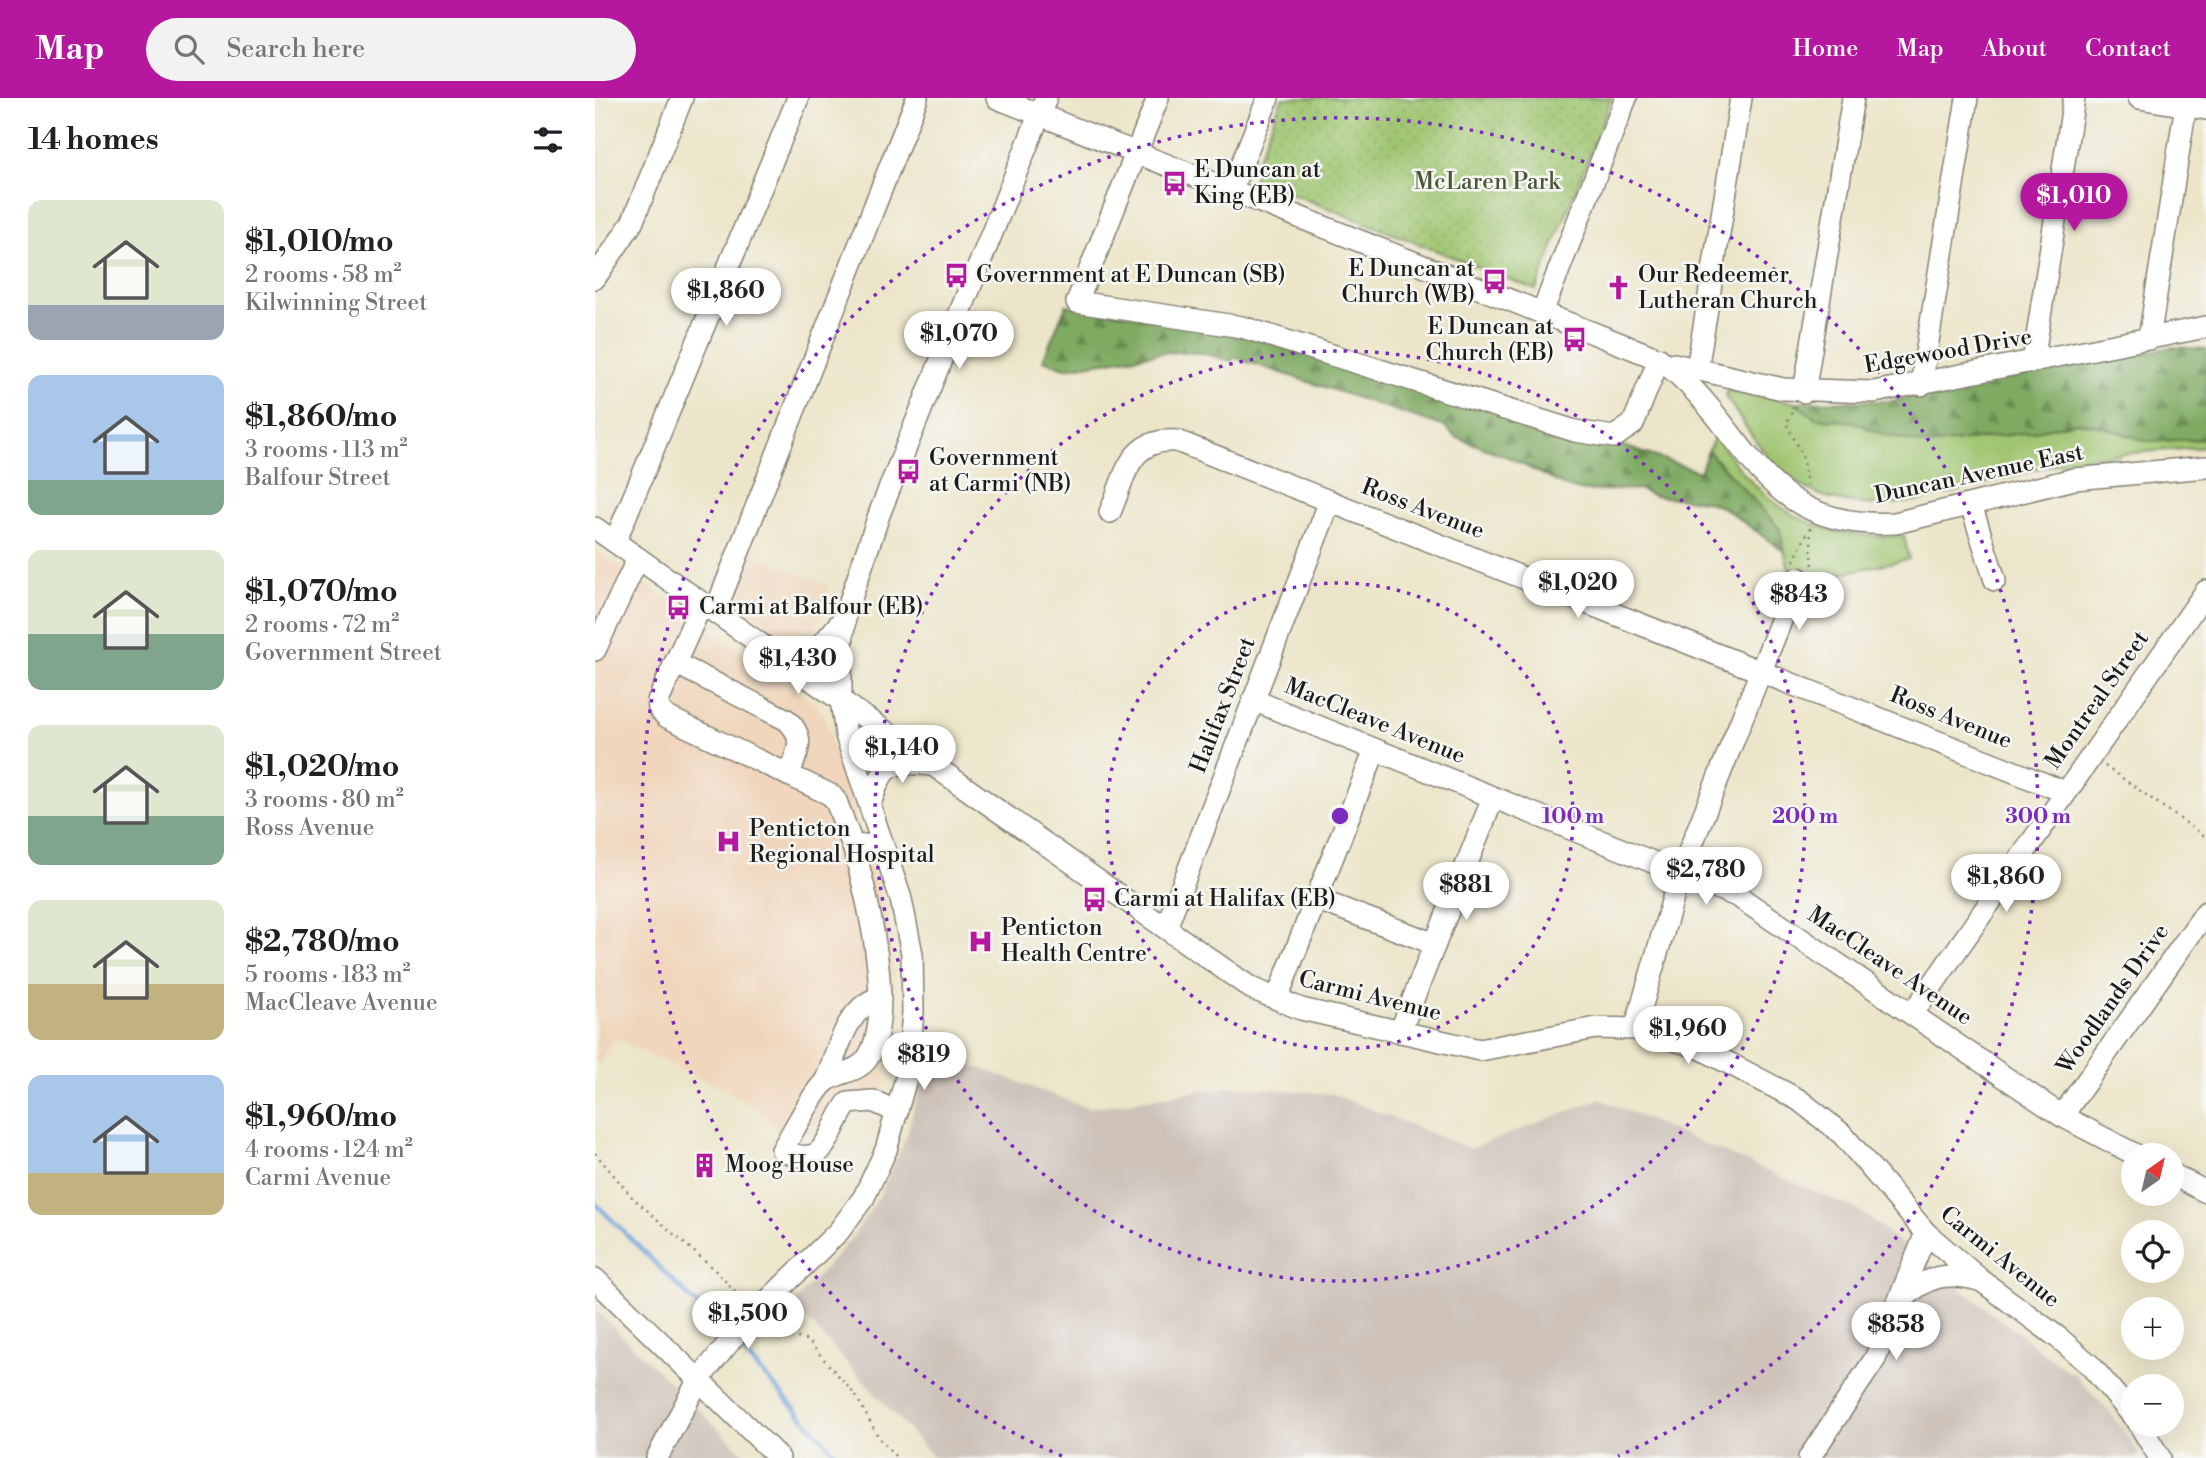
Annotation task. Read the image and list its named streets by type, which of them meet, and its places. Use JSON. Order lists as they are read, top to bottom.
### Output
{
  "streets": {
    "street": [
      "Edgewood Drive",
      "Duncan Avenue East",
      "Ross Avenue",
      "Montreal Street",
      "Halifax Street",
      "MacCleave Avenue",
      "Carmi Avenue",
      "Woodlands Drive"
    ]
  },
  "crossings": [
    ["Edgewood Drive", "Duncan Avenue East"],
    ["Ross Avenue", "Montreal Street"],
    ["Ross Avenue", "Halifax Street"],
    ["Montreal Street", "MacCleave Avenue"],
    ["Halifax Street", "MacCleave Avenue"],
    ["Halifax Street", "Carmi Avenue"],
    ["MacCleave Avenue", "Woodlands Drive"]
  ],
  "parks": ["McLaren Park"],
  "places": {
    "bus stop": [
      "E Duncan at King (EB)",
      "Government at E Duncan (SB)",
      "E Duncan at Church (WB)",
      "E Duncan at Church (EB)",
      "Government at Carmi (NB)",
      "Carmi at Balfour (EB)",
      "Carmi at Halifax (EB)"
    ],
    "church": ["Our Redeemer Lutheran Church"],
    "hospital": ["Penticton Regional Hospital", "Penticton Health Centre"],
    "building": ["Moog House"]
  },
  "north": "top right",
  "page": {
    "header": "Map",
    "search": "Search here",
    "nav": [
      "Home",
      "Map",
      "About",
      "Contact"
    ],
    "heading": "14 homes",
    "price": [
      "$1,010",
      "$1,860",
      "$1,070",
      "$1,020",
      "$843",
      "$1,430",
      "$1,140",
      "$2,780",
      "$1,860",
      "$881",
      "$1,960",
      "$819",
      "$1,500",
      "$858"
    ],
    "list": [
      {
        "name": "$1,010/mo",
        "note": "2 rooms · 58 m² · Kilwinning Street"
      },
      {
        "name": "$1,860/mo",
        "note": "3 rooms · 113 m² · Balfour Street"
      },
      {
        "name": "$1,070/mo",
        "note": "2 rooms · 72 m² · Government Street"
      },
      {
        "name": "$1,020/mo",
        "note": "3 rooms · 80 m² · Ross Avenue"
      },
      {
        "name": "$2,780/mo",
        "note": "5 rooms · 183 m² · MacCleave Avenue"
      },
      {
        "name": "$1,960/mo",
        "note": "4 rooms · 124 m² · Carmi Avenue"
      }
    ],
    "map_buttons": ["+", "−"]
  },
  "rings": ["100 m", "200 m", "300 m"]
}
